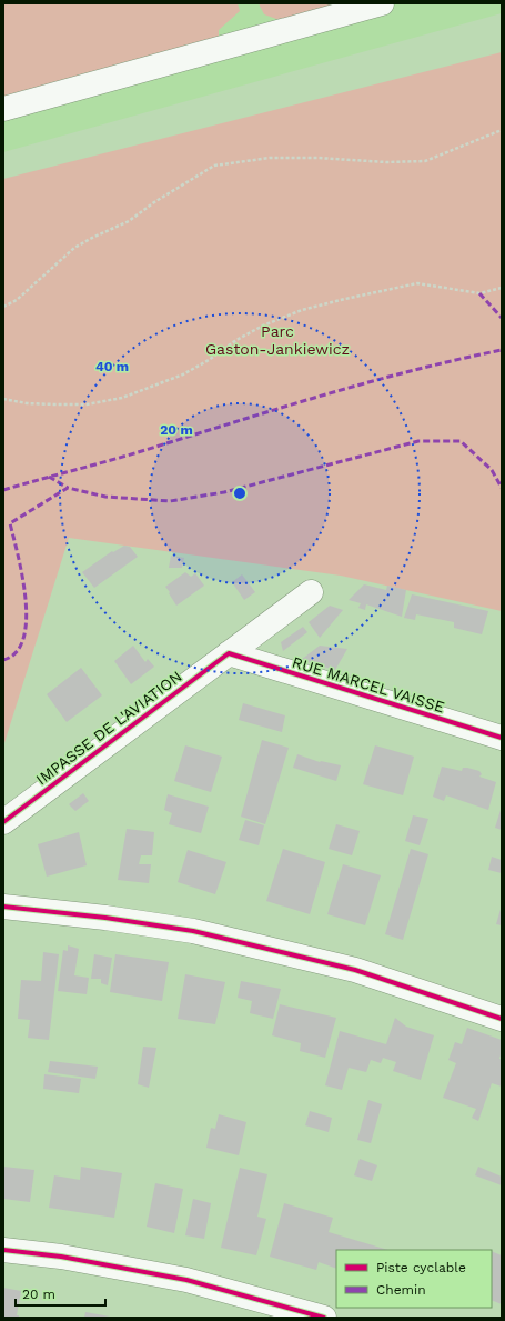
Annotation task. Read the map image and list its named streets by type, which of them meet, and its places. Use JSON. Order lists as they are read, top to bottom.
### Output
{
  "streets": {
    "street": ["RUE MARCEL VAISSE", "IMPASSE DE L'AVIATION"]
  },
  "crossings": [
    ["RUE MARCEL VAISSE", "IMPASSE DE L'AVIATION"]
  ],
  "parks": ["Parc Gaston-Jankiewicz"],
  "legend": ["Piste cyclable", "Chemin"],
  "scale_bar": "20 m",
  "rings": ["40 m", "20 m"]
}
